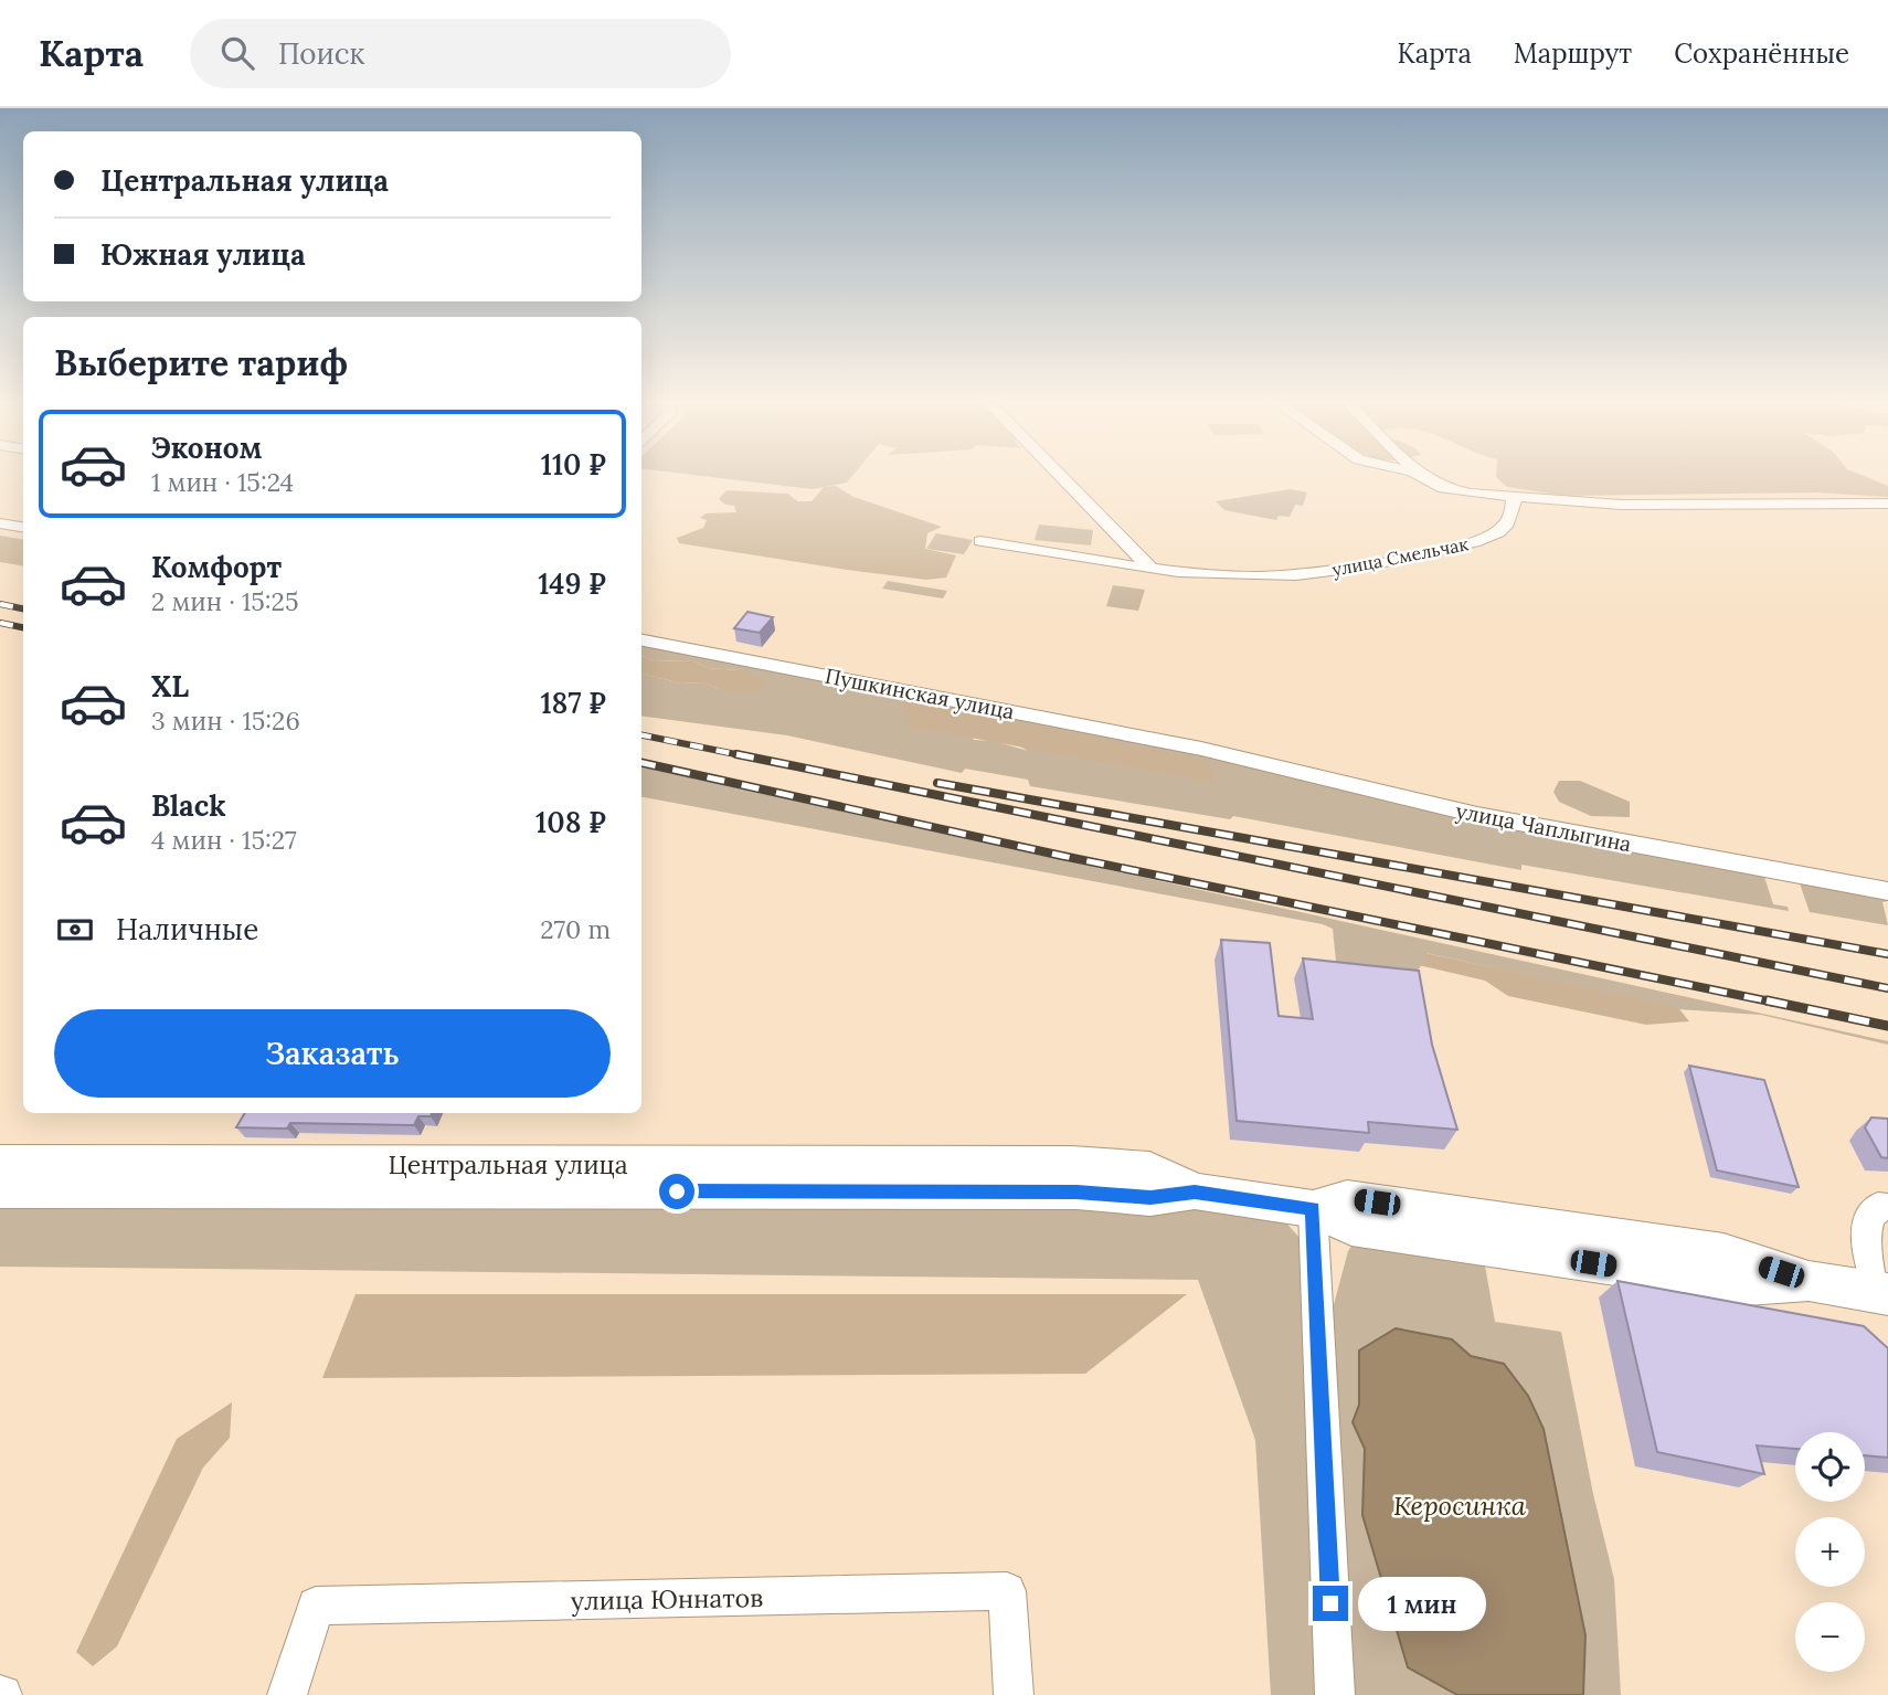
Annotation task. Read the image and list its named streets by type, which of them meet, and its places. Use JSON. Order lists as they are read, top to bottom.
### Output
{
  "streets": {
    "main road": ["Центральная улица"],
    "street": [
      "улица Смельчак",
      "Пушкинская улица",
      "улица Чаплыгина",
      "улица Юннатов"
    ]
  },
  "crossings": [
    ["Пушкинская улица", "улица Чаплыгина"]
  ],
  "water": ["Керосинка"],
  "page": {
    "header": "Карта",
    "search": "Поиск",
    "nav": ["Карта", "Маршрут", "Сохранённые"],
    "banner": ["Центральная улица", "Южная улица"],
    "heading": "Выберите тариф",
    "list": [
      {
        "name": "Эконом",
        "note": "1 мин · 15:24",
        "value": "110 ₽"
      },
      {
        "name": "Комфорт",
        "note": "2 мин · 15:25",
        "value": "149 ₽"
      },
      {
        "name": "XL",
        "note": "3 мин · 15:26",
        "value": "187 ₽"
      },
      {
        "name": "Black",
        "note": "4 мин · 15:27",
        "value": "108 ₽"
      }
    ],
    "pay": ["Наличные", "270 m"],
    "buttons": "Заказать",
    "map_buttons": ["+", "−"],
    "bubble": "1 мин"
  }
}
